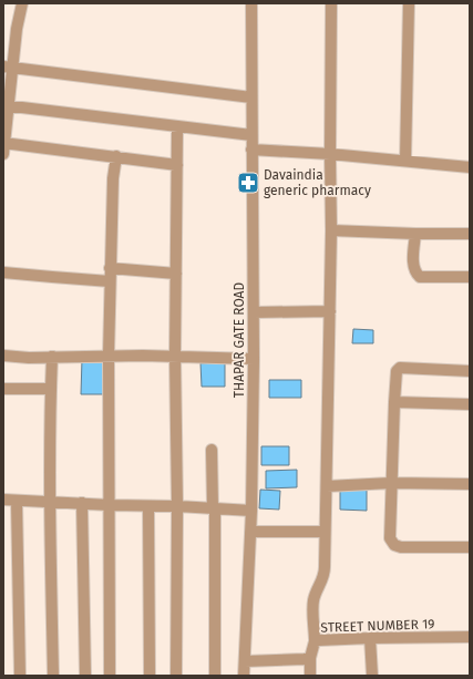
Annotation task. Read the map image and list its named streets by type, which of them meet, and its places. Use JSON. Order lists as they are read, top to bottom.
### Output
{
  "streets": {
    "street": ["THAPAR GATE ROAD", "STREET NUMBER 19"]
  },
  "places": {
    "pharmacy": ["Davaindia generic pharmacy"]
  }
}
